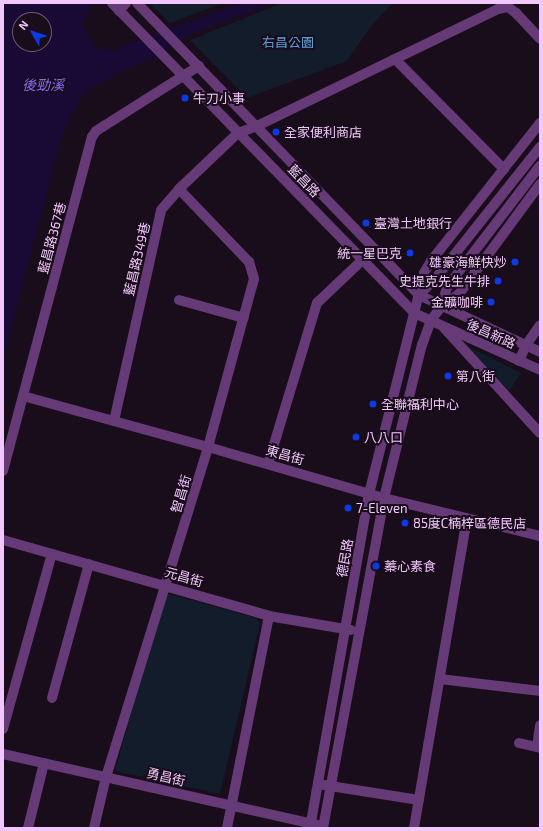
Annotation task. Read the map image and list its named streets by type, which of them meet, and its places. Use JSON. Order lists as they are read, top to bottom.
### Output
{
  "streets": {
    "street": [
      "藍昌路",
      "藍昌路367巷",
      "藍昌路349巷",
      "後昌新路",
      "東昌街",
      "智昌街",
      "德民路",
      "元昌街",
      "勇昌街"
    ]
  },
  "crossings": [
    ["藍昌路", "藍昌路367巷"],
    ["藍昌路", "藍昌路349巷"],
    ["藍昌路", "後昌新路"],
    ["藍昌路", "德民路"],
    ["藍昌路367巷", "東昌街"],
    ["藍昌路349巷", "東昌街"],
    ["藍昌路349巷", "智昌街"],
    ["後昌新路", "德民路"],
    ["東昌街", "智昌街"],
    ["東昌街", "德民路"],
    ["智昌街", "元昌街"],
    ["智昌街", "勇昌街"],
    ["德民路", "元昌街"],
    ["德民路", "勇昌街"]
  ],
  "water": ["後勁溪"],
  "parks": ["右昌公園"],
  "places": [
    "牛刀小事",
    "全家便利商店",
    "臺灣土地銀行",
    "統一星巴克",
    "雄豪海鮮快炒",
    "史提克先生牛排",
    "金礦咖啡",
    "第八街",
    "全聯福利中心",
    "八八口",
    "7-Eleven",
    "85度C楠梓區德民店",
    "蓁心素食"
  ],
  "north": "top left"
}
